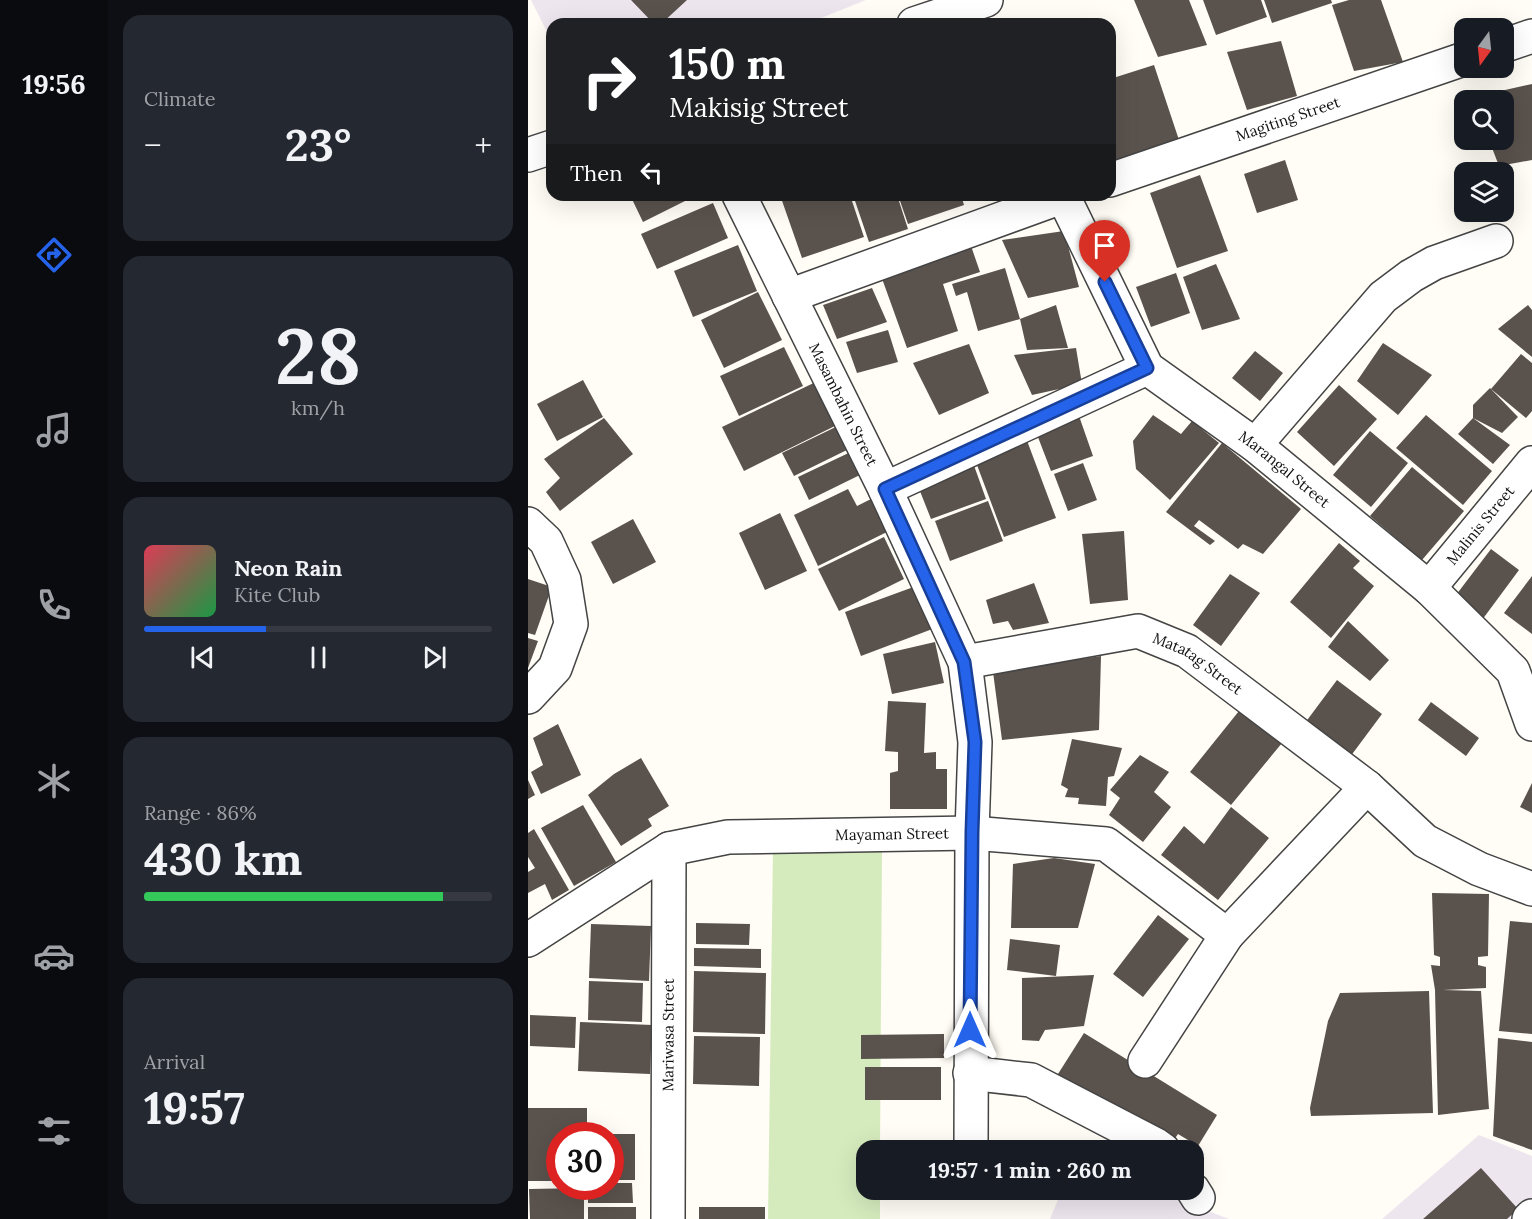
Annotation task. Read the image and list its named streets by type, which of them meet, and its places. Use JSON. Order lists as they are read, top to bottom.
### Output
{
  "streets": {
    "street": [
      "Magiting Street",
      "Masambahin Street",
      "Marangal Street",
      "Malinis Street",
      "Matatag Street",
      "Mayaman Street",
      "Mariwasa Street"
    ]
  },
  "crossings": [
    ["Masambahin Street", "Matatag Street"],
    ["Masambahin Street", "Mayaman Street"],
    ["Marangal Street", "Malinis Street"],
    ["Mayaman Street", "Mariwasa Street"]
  ],
  "north": "bottom",
  "page": {
    "tabs": "19:56",
    "tile": [
      "Climate",
      ["28", "km/h"],
      ["Range · 86%", "430 km"],
      ["Arrival", "19:57"]
    ],
    "turn": ["150 m", "Makisig Street"],
    "heat": ["−", "23°", "+"],
    "then": "Then",
    "song": ["Neon Rain", "Kite Club"],
    "limit": "30",
    "trip": "19:57 · 1 min · 260 m"
  }
}
